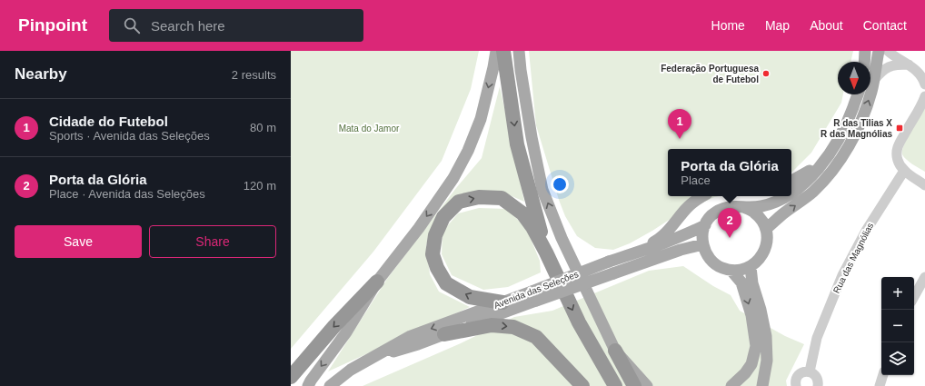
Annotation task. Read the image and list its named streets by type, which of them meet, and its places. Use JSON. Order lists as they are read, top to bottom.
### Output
{
  "streets": {
    "main road": ["Avenida das Seleções"],
    "street": ["Rua das Magnólias"]
  },
  "parks": ["Mata do Jamor"],
  "places": {
    "other": ["Federação Portuguesa de Futebol"],
    "transit": ["R das Tilias X R das Magnólias"]
  },
  "north": "bottom",
  "page": {
    "header": "Pinpoint",
    "search": "Search here",
    "nav": [
      "Home",
      "Map",
      "About",
      "Contact"
    ],
    "heading": ["Nearby", "2 results"],
    "list": [
      {
        "mark": "1",
        "name": "Cidade do Futebol",
        "note": "Sports · Avenida das Seleções",
        "value": "80 m"
      },
      {
        "mark": "2",
        "name": "Porta da Glória",
        "note": "Place · Avenida das Seleções",
        "value": "120 m"
      }
    ],
    "pins": ["1", "2"],
    "popup": ["Porta da Glória", "Place"],
    "buttons": ["Save", "Share"],
    "map_buttons": ["+", "−"]
  }
}
